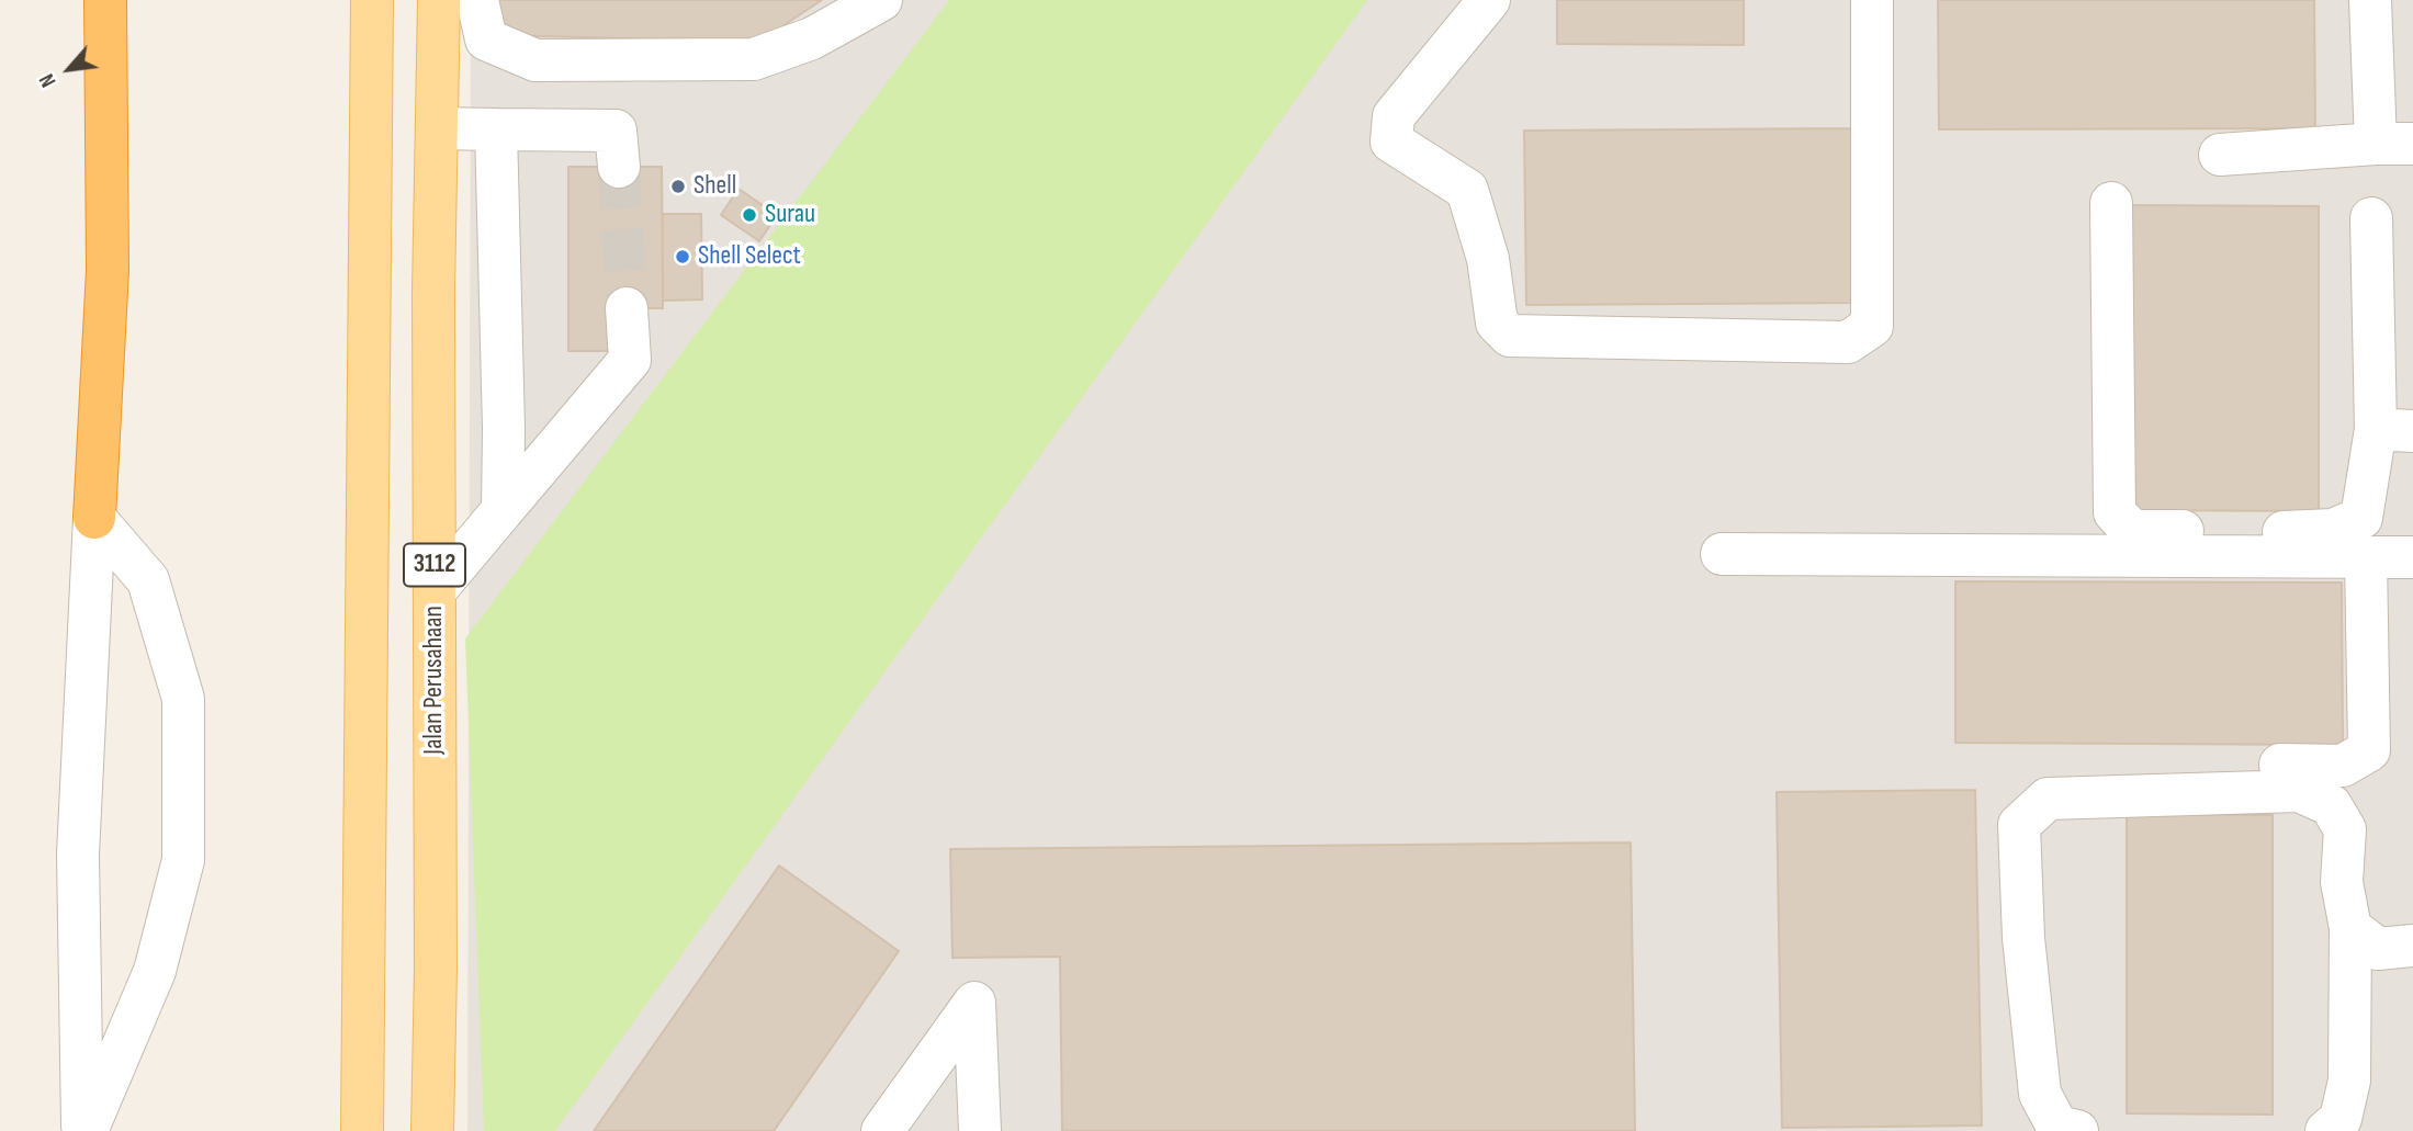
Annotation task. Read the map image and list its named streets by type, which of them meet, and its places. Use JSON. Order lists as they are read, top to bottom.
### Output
{
  "streets": {
    "main road": ["3112", "Jalan Perusahaan"]
  },
  "places": ["Shell", "Surau", "Shell Select"],
  "north": "bottom left"
}
